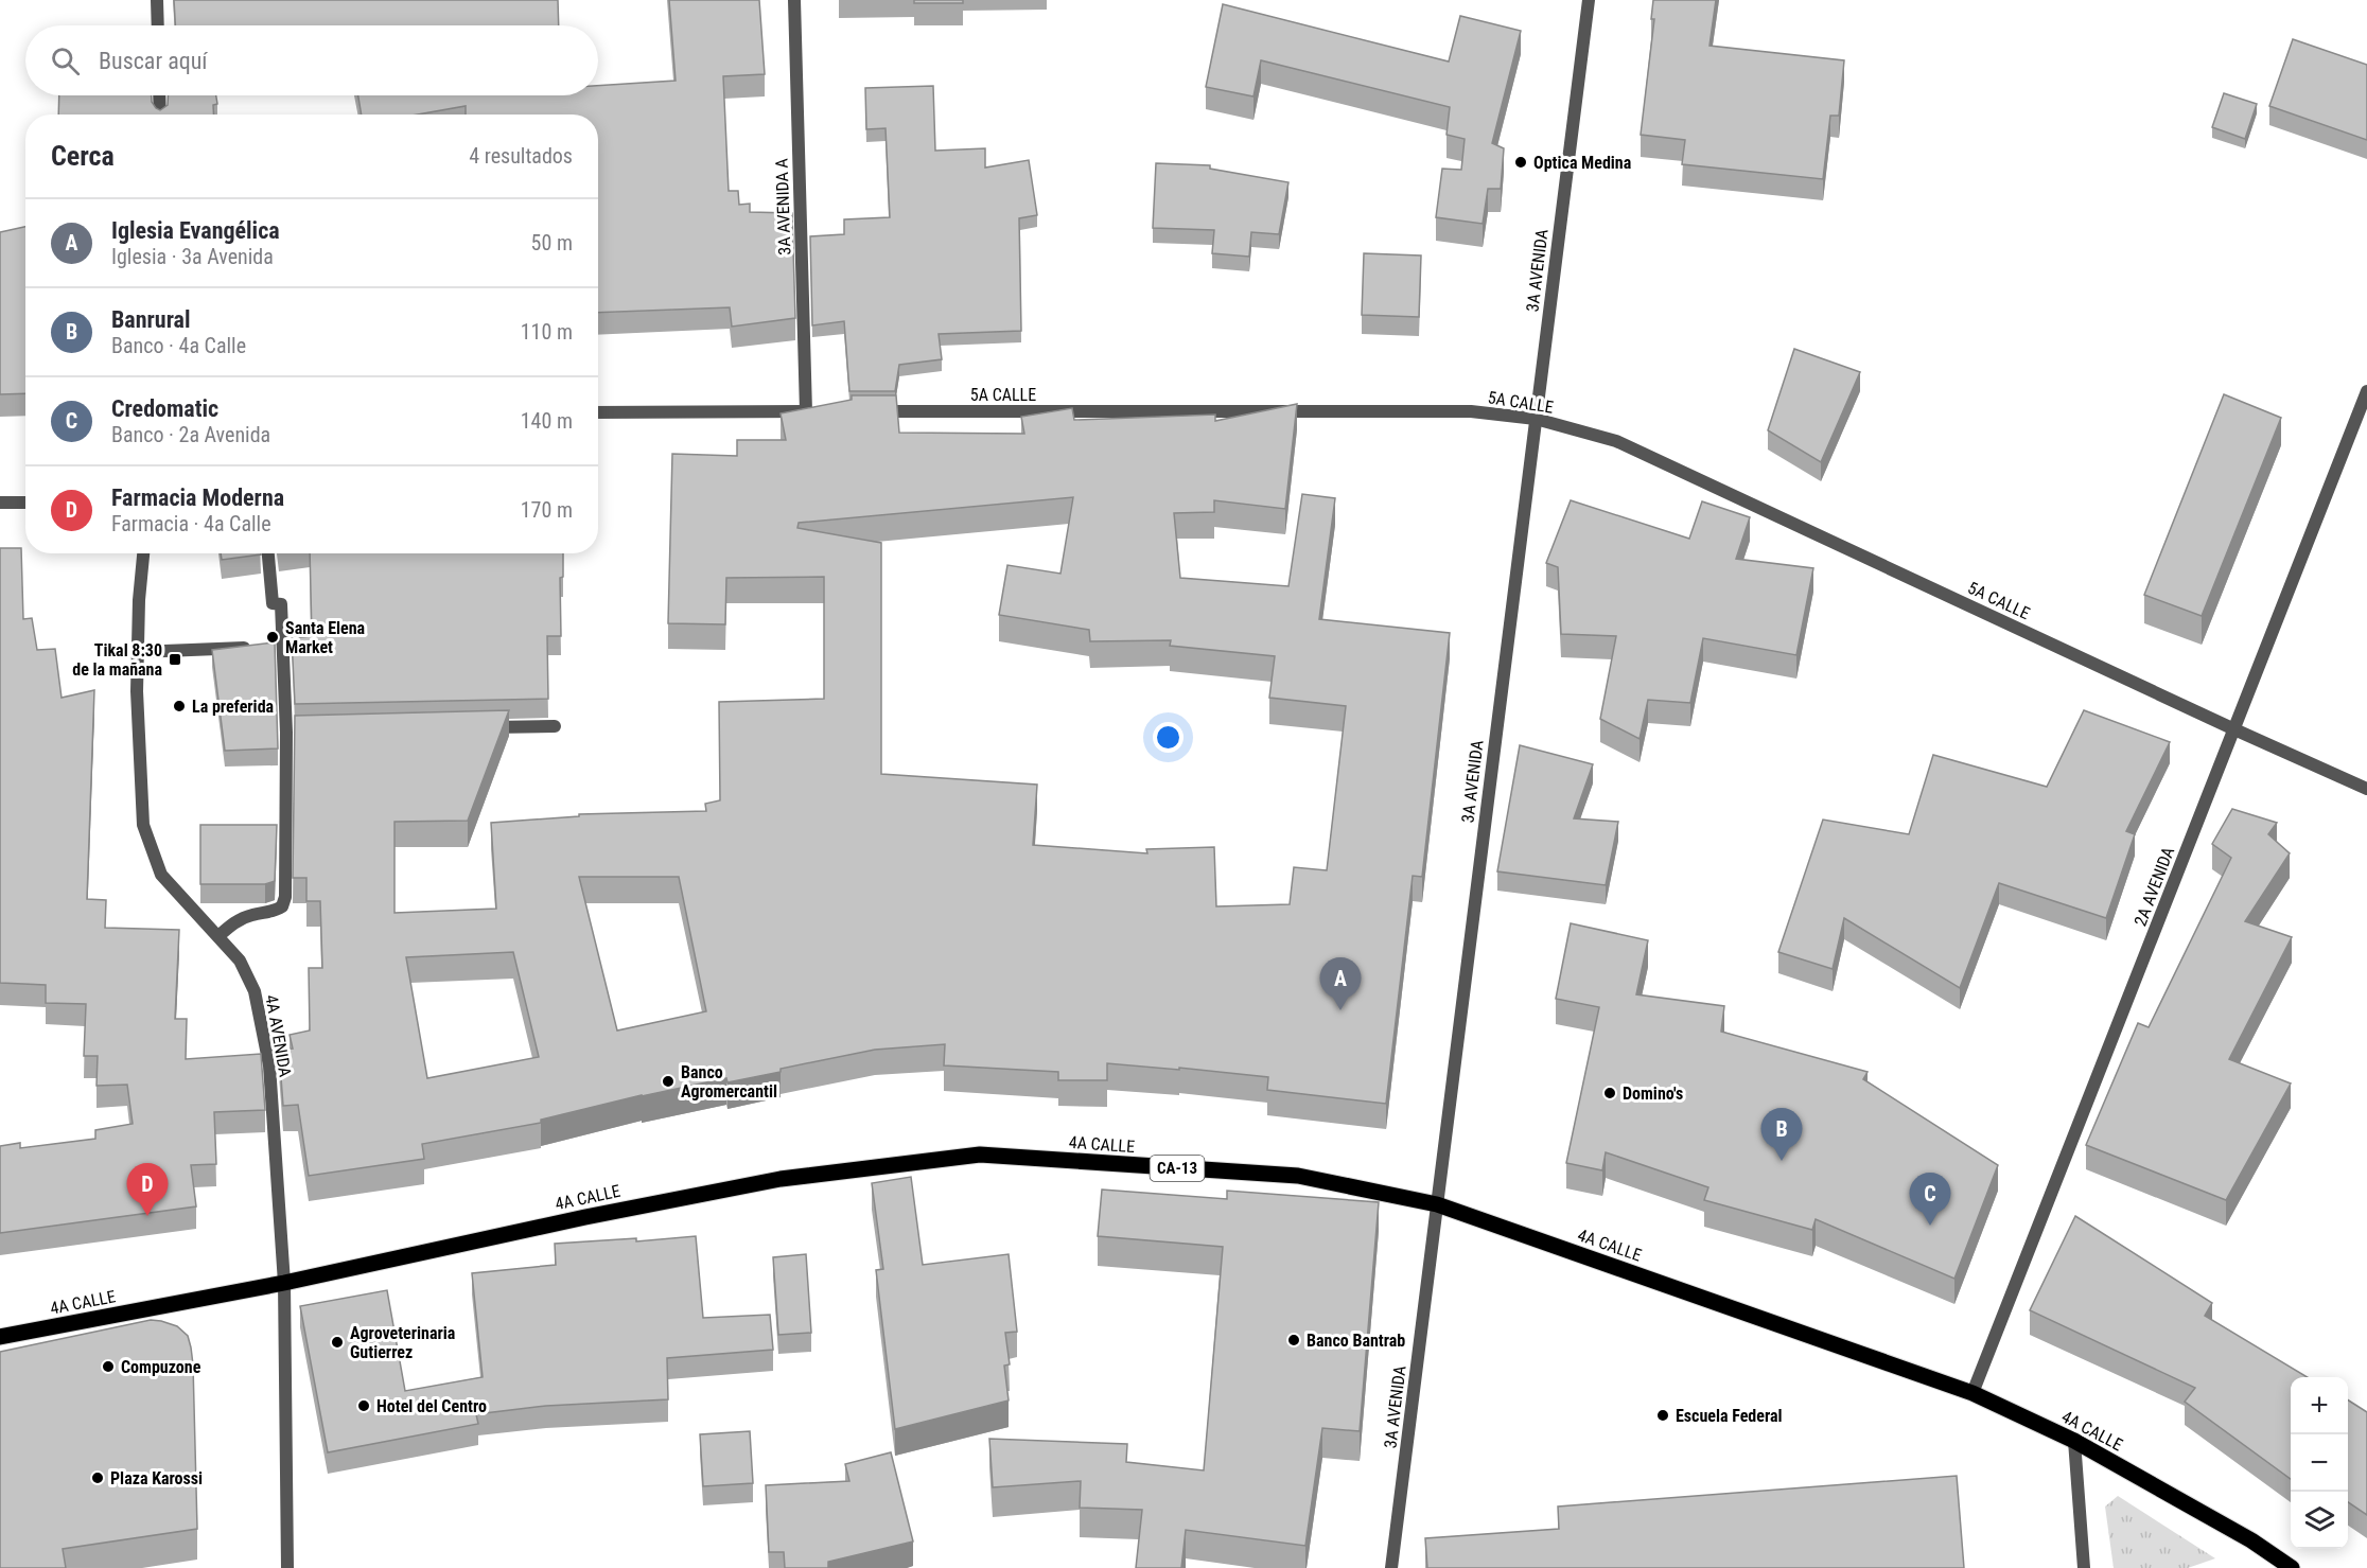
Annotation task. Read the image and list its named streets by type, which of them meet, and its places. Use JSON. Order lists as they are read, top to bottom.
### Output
{
  "streets": {
    "main road": ["4A CALLE", "CA-13"],
    "street": [
      "3A AVENIDA A",
      "3A AVENIDA",
      "5A CALLE",
      "2A AVENIDA",
      "4A AVENIDA"
    ]
  },
  "crossings": [
    ["3A AVENIDA", "5A CALLE"],
    ["3A AVENIDA", "4A CALLE"],
    ["5A CALLE", "2A AVENIDA"],
    ["2A AVENIDA", "4A CALLE"],
    ["4A AVENIDA", "4A CALLE"]
  ],
  "places": {
    "other": [
      "Optica Medina",
      "Santa Elena Market",
      "La preferida",
      "Banco Agromercantil",
      "Domino's",
      "Banco Bantrab",
      "Agroveterinaria Gutierrez",
      "Compuzone",
      "Hotel del Centro",
      "Escuela Federal",
      "Plaza Karossi"
    ],
    "transit": ["Tikal 8:30 de la mañana"]
  },
  "page": {
    "search": "Buscar aquí",
    "heading": ["Cerca", "4 resultados"],
    "list": [
      {
        "mark": "A",
        "name": "Iglesia Evangélica",
        "note": "Iglesia · 3a Avenida",
        "value": "50 m"
      },
      {
        "mark": "B",
        "name": "Banrural",
        "note": "Banco · 4a Calle",
        "value": "110 m"
      },
      {
        "mark": "C",
        "name": "Credomatic",
        "note": "Banco · 2a Avenida",
        "value": "140 m"
      },
      {
        "mark": "D",
        "name": "Farmacia Moderna",
        "note": "Farmacia · 4a Calle",
        "value": "170 m"
      }
    ],
    "pins": [
      "A",
      "B",
      "D",
      "C"
    ],
    "map_buttons": ["+", "−"]
  }
}
